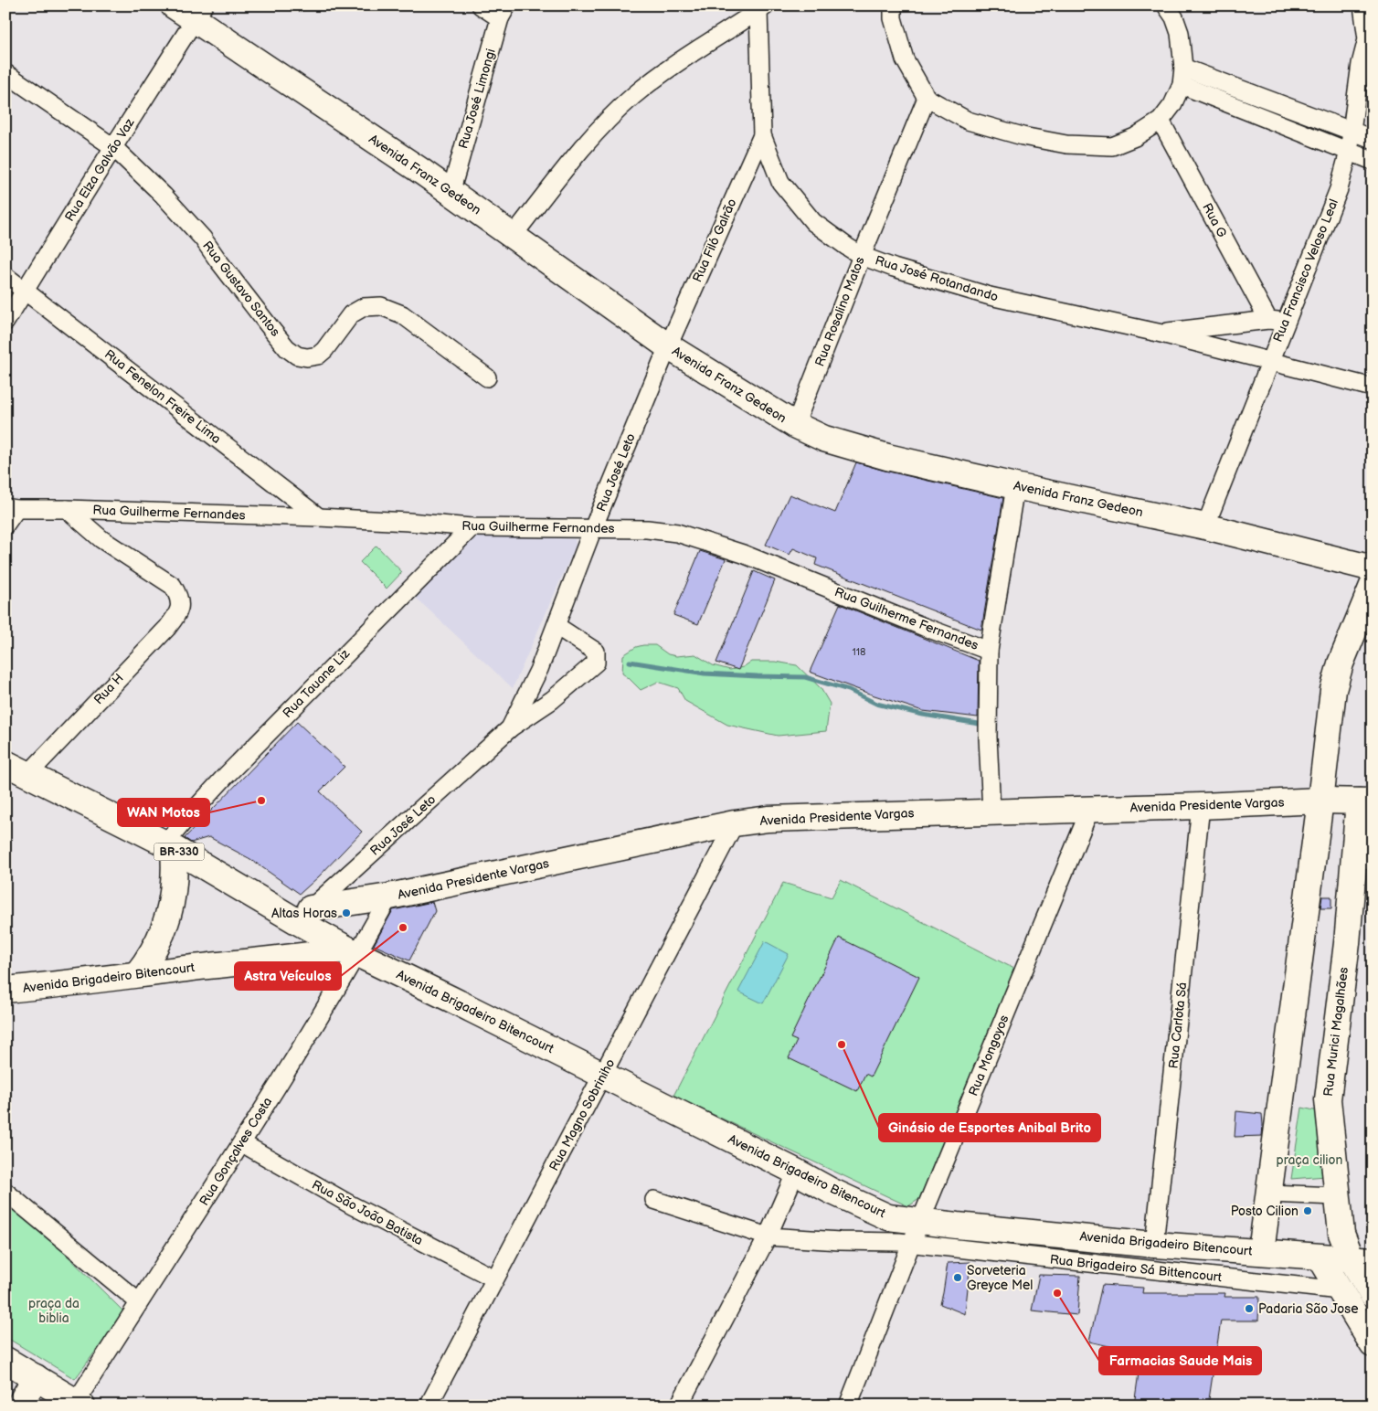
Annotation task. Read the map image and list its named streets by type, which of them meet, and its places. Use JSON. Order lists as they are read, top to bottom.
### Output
{
  "streets": {
    "street": [
      "Rua José Limongi",
      "Rua Elza Galvão Vaz",
      "Avenida Franz Gedeon",
      "Rua G",
      "Rua Filó Galrão",
      "Rua Francisco Veloso Leal",
      "Rua José Rotandando",
      "Rua Gustavo Santos",
      "Rua Rosalino Matos",
      "Rua Fenelon Freire Lima",
      "Rua José Leto",
      "Rua Guilherme Fernandes",
      "Rua Tauane Liz",
      "Rua H",
      "Avenida Presidente Vargas",
      "BR-330",
      "Avenida Brigadeiro Bitencourt",
      "Rua Carlota Sá",
      "Rua Murici Magalhães",
      "Rua Mongoyos",
      "Rua Magno Sobriniho",
      "Rua Gonçalves Costa",
      "Rua São João Batista",
      "Rua Brigadeiro Sá Bittencourt"
    ]
  },
  "crossings": [
    ["Rua José Limongi", "Avenida Franz Gedeon"],
    ["Rua Elza Galvão Vaz", "Avenida Franz Gedeon"],
    ["Rua Elza Galvão Vaz", "Rua Gustavo Santos"],
    ["Rua Elza Galvão Vaz", "Rua Fenelon Freire Lima"],
    ["Avenida Franz Gedeon", "Rua Filó Galrão"],
    ["Avenida Franz Gedeon", "Rua Francisco Veloso Leal"],
    ["Avenida Franz Gedeon", "Rua Rosalino Matos"],
    ["Avenida Franz Gedeon", "Rua José Leto"],
    ["Rua G", "Rua José Rotandando"],
    ["Rua Filó Galrão", "Rua José Rotandando"],
    ["Rua Filó Galrão", "Rua José Leto"],
    ["Rua Francisco Veloso Leal", "Rua José Rotandando"],
    ["Rua José Rotandando", "Rua Rosalino Matos"],
    ["Rua Fenelon Freire Lima", "Rua Guilherme Fernandes"],
    ["Rua José Leto", "Rua Guilherme Fernandes"],
    ["Rua José Leto", "Avenida Presidente Vargas"],
    ["Rua José Leto", "BR-330"],
    ["Rua Guilherme Fernandes", "Rua Tauane Liz"],
    ["Rua Guilherme Fernandes", "Rua H"],
    ["Rua Tauane Liz", "BR-330"],
    ["Rua H", "BR-330"],
    ["Avenida Presidente Vargas", "BR-330"],
    ["Avenida Presidente Vargas", "Rua Carlota Sá"],
    ["Avenida Presidente Vargas", "Rua Murici Magalhães"],
    ["Avenida Presidente Vargas", "Rua Mongoyos"],
    ["Avenida Presidente Vargas", "Rua Magno Sobriniho"],
    ["Avenida Presidente Vargas", "Rua Gonçalves Costa"],
    ["BR-330", "Avenida Brigadeiro Bitencourt"],
    ["BR-330", "Rua Gonçalves Costa"],
    ["Avenida Brigadeiro Bitencourt", "Rua Carlota Sá"],
    ["Avenida Brigadeiro Bitencourt", "Rua Murici Magalhães"],
    ["Avenida Brigadeiro Bitencourt", "Rua Mongoyos"],
    ["Avenida Brigadeiro Bitencourt", "Rua Magno Sobriniho"],
    ["Avenida Brigadeiro Bitencourt", "Rua Gonçalves Costa"],
    ["Avenida Brigadeiro Bitencourt", "Rua Brigadeiro Sá Bittencourt"],
    ["Rua Mongoyos", "Rua Brigadeiro Sá Bittencourt"],
    ["Rua Magno Sobriniho", "Rua São João Batista"],
    ["Rua Gonçalves Costa", "Rua São João Batista"]
  ],
  "parks": ["praça cilion", "praça da biblia"],
  "places": [
    "WAN Motos",
    "Altas Horas",
    "Astra Veículos",
    "Ginásio de Esportes Anibal Brito",
    "Posto Cilion",
    "Sorveteria Greyce Mel",
    "Farmacias Saude Mais",
    "Padaria São Jose"
  ],
  "house_numbers": ["118"]
}
